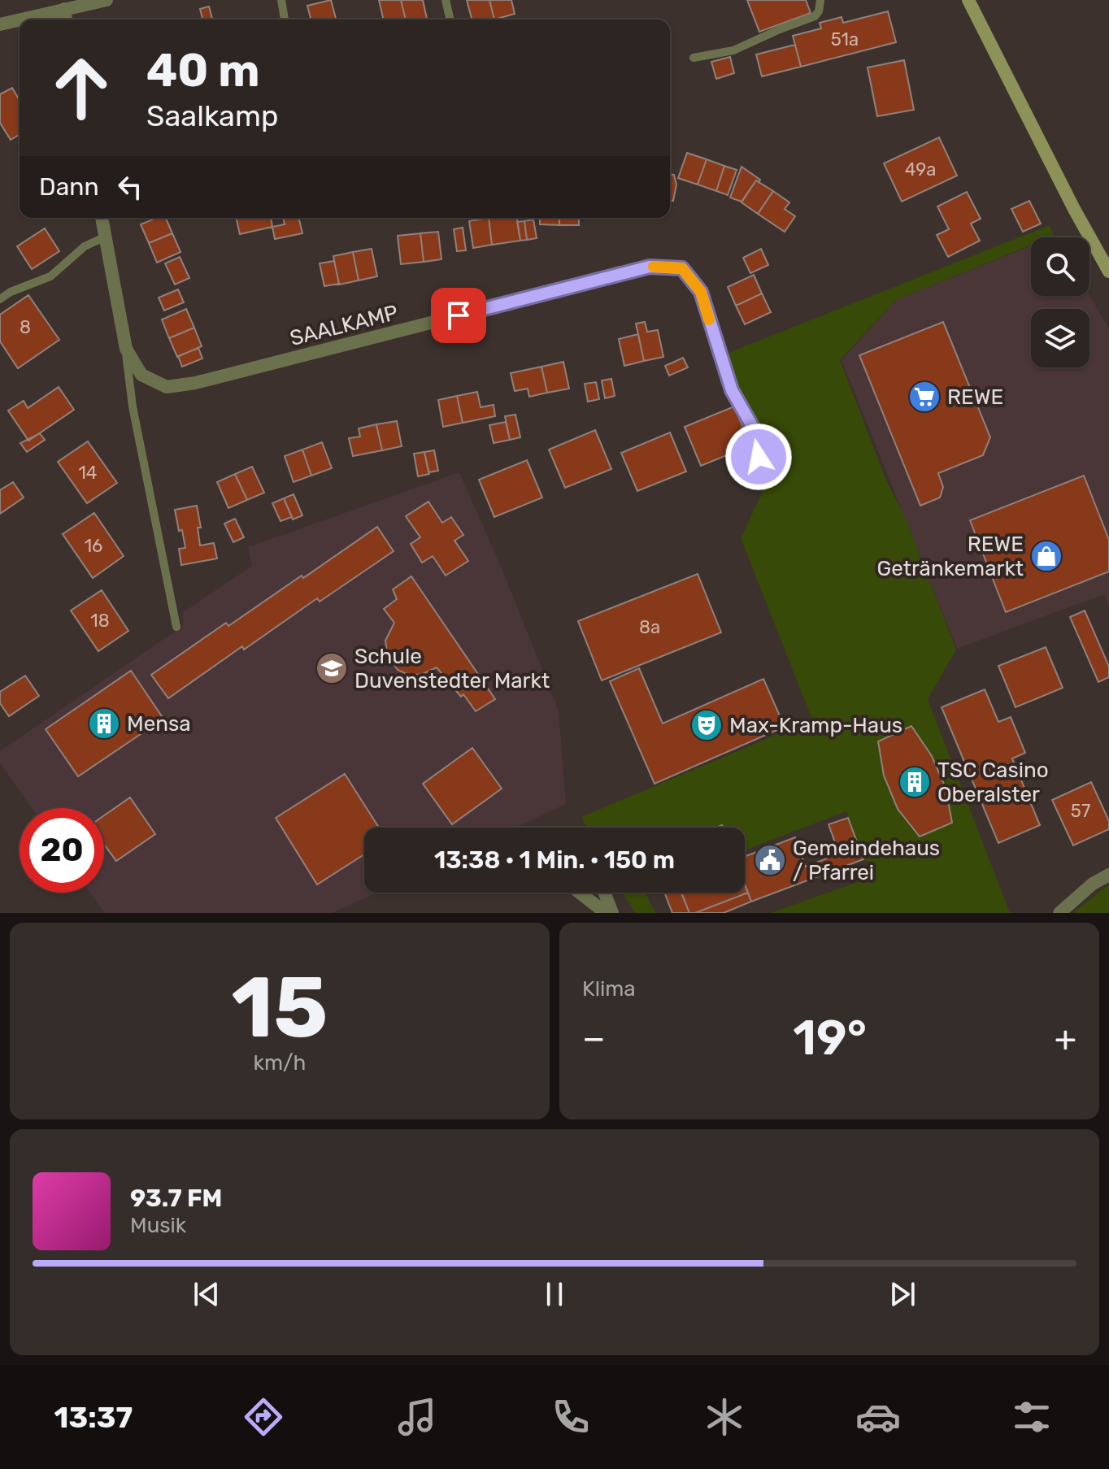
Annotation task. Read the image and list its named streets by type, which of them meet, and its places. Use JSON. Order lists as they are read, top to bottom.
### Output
{
  "streets": {
    "street": ["SAALKAMP"]
  },
  "places": {
    "supermarket": ["REWE"],
    "shop": ["REWE Getränkemarkt"],
    "school or university": ["Schule Duvenstedter Markt"],
    "building": ["Mensa", "TSC Casino Oberalster"],
    "theatre": ["Max-Kramp-Haus"],
    "public building": ["Gemeindehaus / Pfarrei"]
  },
  "house_numbers": [
    "51a",
    "49a",
    "8",
    "14",
    "16",
    "18",
    "8a",
    "57"
  ],
  "page": {
    "turn": ["40 m", "Saalkamp"],
    "then": "Dann",
    "limit": "20",
    "trip": "13:38 · 1 Min. · 150 m",
    "tile": [
      ["15", "km/h"],
      "Klima"
    ],
    "heat": ["−", "19°", "+"],
    "song": ["93.7 FM", "Musik"],
    "tabs": "13:37"
  }
}
